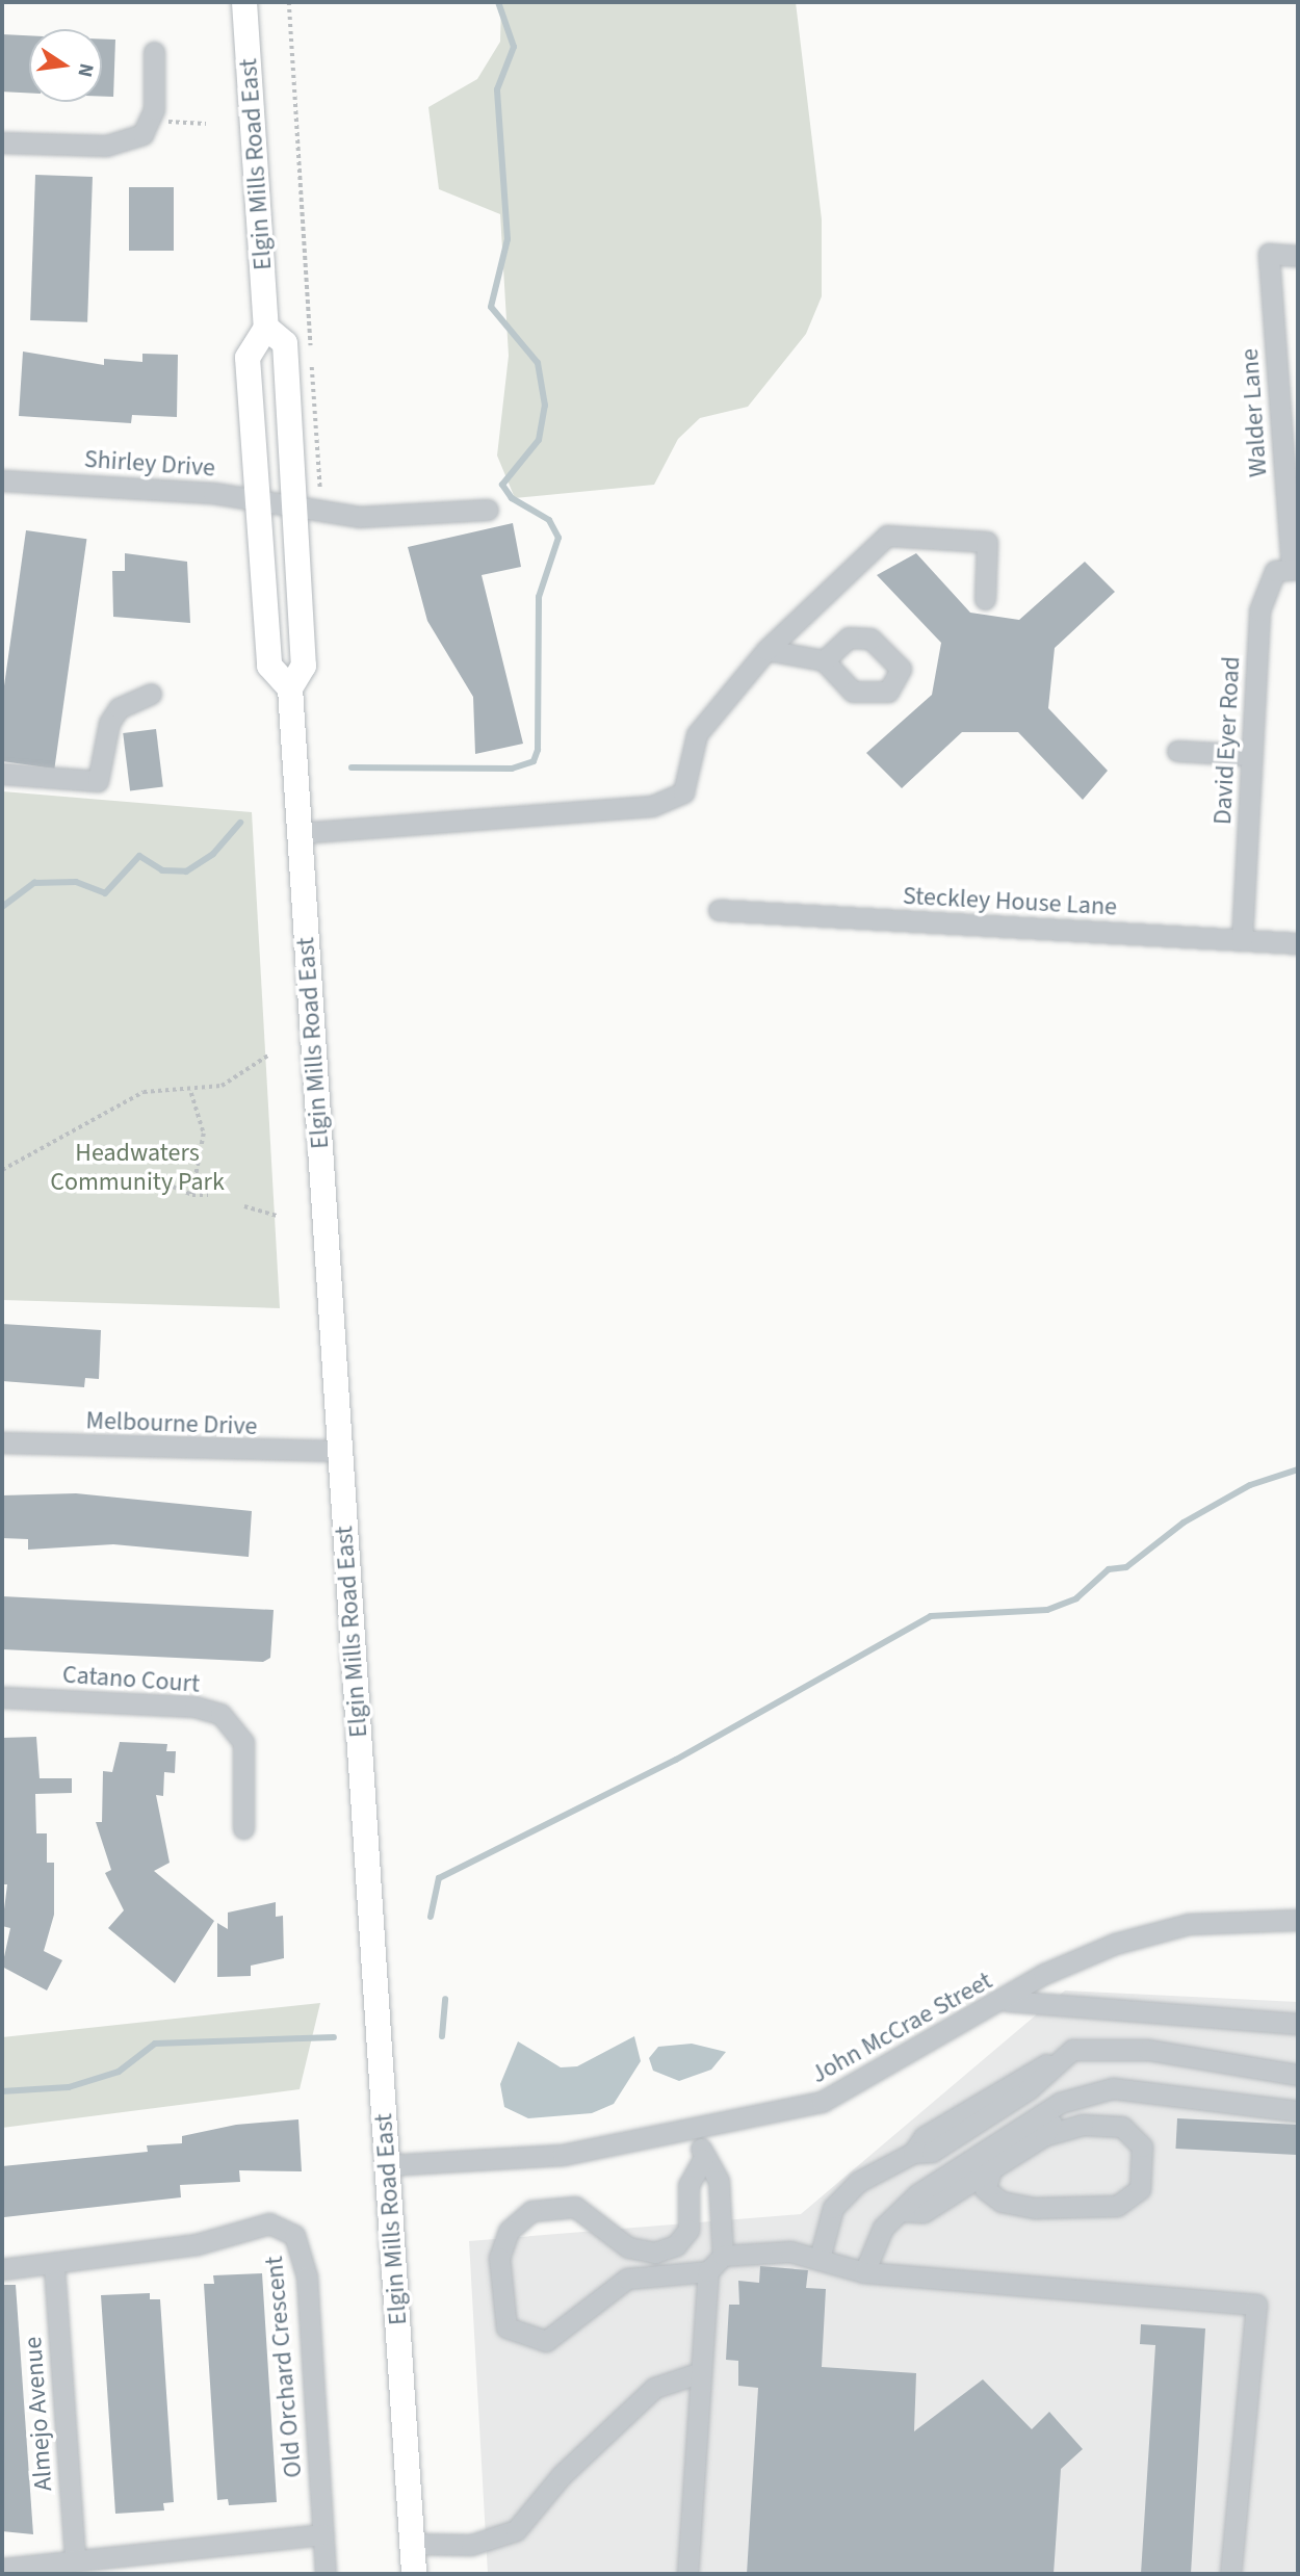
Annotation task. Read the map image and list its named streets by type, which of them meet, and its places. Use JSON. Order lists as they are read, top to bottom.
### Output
{
  "streets": {
    "main road": ["Elgin Mills Road East"],
    "street": [
      "Walder Lane",
      "Shirley Drive",
      "David Eyer Road",
      "Steckley House Lane",
      "Melbourne Drive",
      "Catano Court",
      "John McCrae Street",
      "Old Orchard Crescent",
      "Almejo Avenue"
    ]
  },
  "crossings": [
    ["Elgin Mills Road East", "Shirley Drive"],
    ["Elgin Mills Road East", "Melbourne Drive"],
    ["Elgin Mills Road East", "John McCrae Street"],
    ["Walder Lane", "David Eyer Road"],
    ["David Eyer Road", "Steckley House Lane"],
    ["Old Orchard Crescent", "Almejo Avenue"]
  ],
  "parks": ["Headwaters Community Park"],
  "north": "right"
}
